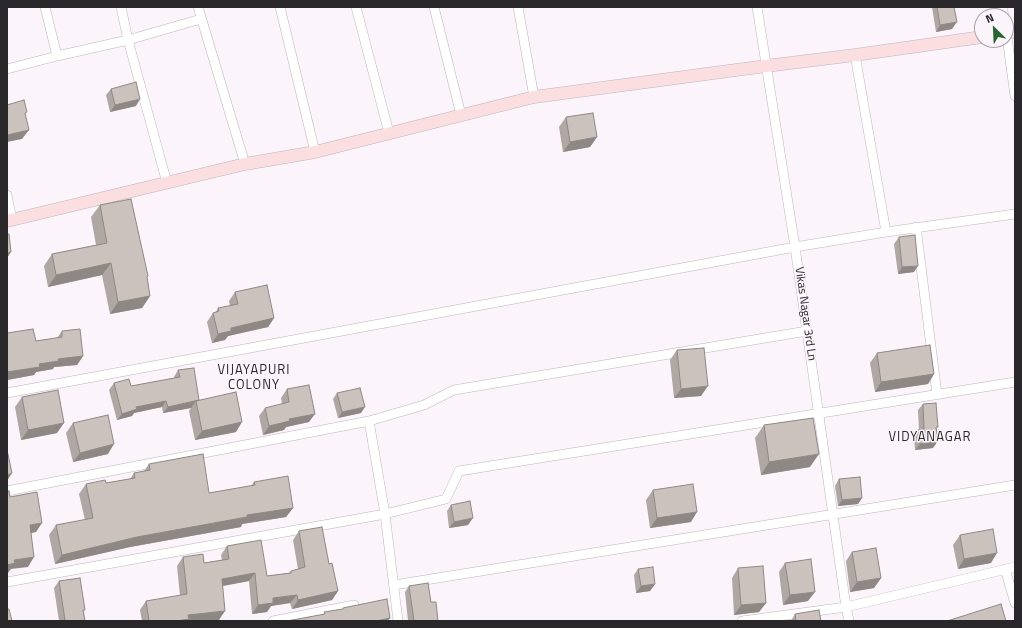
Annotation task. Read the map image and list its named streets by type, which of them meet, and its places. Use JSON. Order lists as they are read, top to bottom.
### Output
{
  "streets": {
    "street": ["Vikas Nagar 3rd Ln"]
  },
  "districts": ["VIJAYAPURI COLONY", "VIDYANAGAR"],
  "north": "top left"
}
